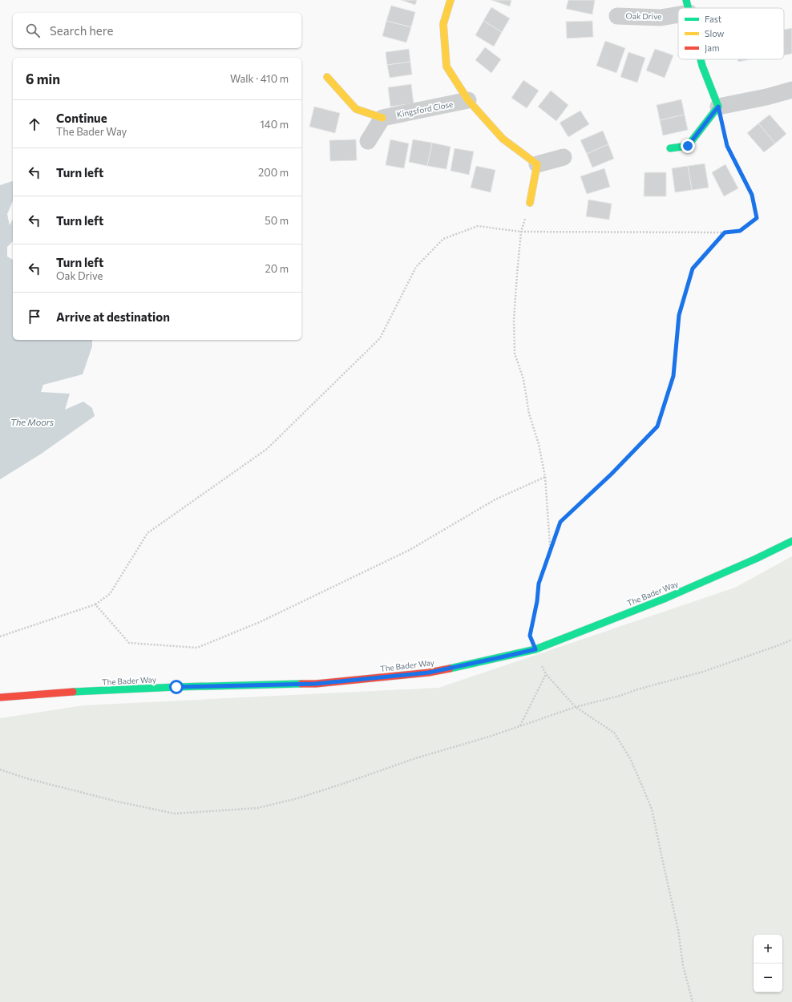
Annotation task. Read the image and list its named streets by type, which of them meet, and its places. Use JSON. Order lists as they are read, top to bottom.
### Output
{
  "streets": {
    "street": ["Oak Drive", "Kingsford Close", "The Bader Way"]
  },
  "water": ["The Moors"],
  "legend": ["Fast", "Slow", "Jam"],
  "page": {
    "search": "Search here",
    "heading": ["6 min", "Walk · 410 m"],
    "list": [
      ["Continue", "The Bader Way", "140 m"],
      ["Turn left", "200 m"],
      ["Turn left", "50 m"],
      ["Turn left", "Oak Drive", "20 m"],
      "Arrive at destination"
    ],
    "map_buttons": ["+", "−"]
  }
}
